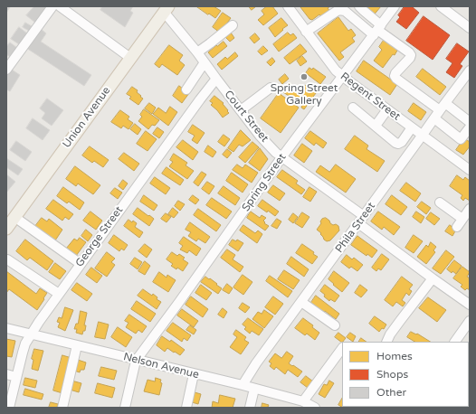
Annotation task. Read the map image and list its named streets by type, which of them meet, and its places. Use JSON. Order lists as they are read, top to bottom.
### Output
{
  "streets": {
    "main road": ["Union Avenue"],
    "street": [
      "Regent Street",
      "Court Street",
      "Spring Street",
      "Phila Street",
      "George Street",
      "Nelson Avenue"
    ]
  },
  "crossings": [
    ["Regent Street", "Spring Street"],
    ["Regent Street", "Phila Street"],
    ["Court Street", "Union Avenue"],
    ["Court Street", "Spring Street"],
    ["Court Street", "Phila Street"],
    ["Court Street", "George Street"],
    ["Spring Street", "Nelson Avenue"],
    ["Phila Street", "Nelson Avenue"],
    ["George Street", "Nelson Avenue"]
  ],
  "places": ["Spring Street Gallery"],
  "legend": ["Homes", "Shops", "Other"]
}
